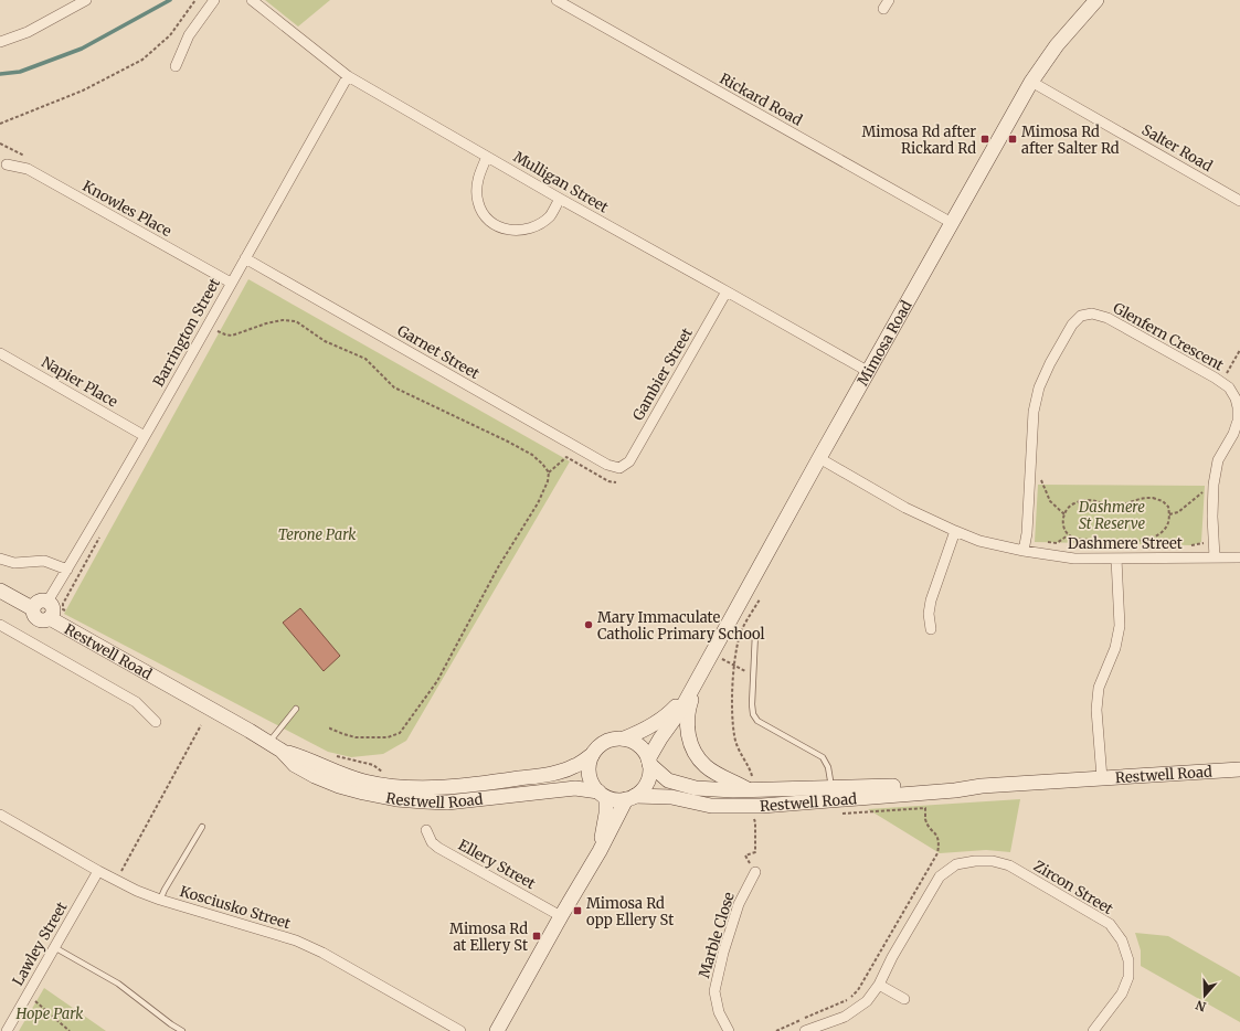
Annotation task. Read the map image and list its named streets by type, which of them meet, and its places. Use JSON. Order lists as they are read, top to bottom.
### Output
{
  "streets": {
    "main road": ["Mimosa Road", "Restwell Road"],
    "street": [
      "Rickard Road",
      "Salter Road",
      "Mulligan Street",
      "Knowles Place",
      "Barrington Street",
      "Glenfern Crescent",
      "Garnet Street",
      "Gambier Street",
      "Napier Place",
      "Dashmere Street",
      "Ellery Street",
      "Zircon Street",
      "Kosciusko Street",
      "Marble Close",
      "Lawley Street"
    ]
  },
  "crossings": [
    ["Rickard Road", "Mimosa Road"],
    ["Salter Road", "Mimosa Road"],
    ["Mulligan Street", "Barrington Street"],
    ["Mulligan Street", "Mimosa Road"],
    ["Mulligan Street", "Gambier Street"],
    ["Knowles Place", "Barrington Street"],
    ["Barrington Street", "Garnet Street"],
    ["Barrington Street", "Napier Place"],
    ["Barrington Street", "Restwell Road"],
    ["Glenfern Crescent", "Dashmere Street"],
    ["Mimosa Road", "Dashmere Street"],
    ["Mimosa Road", "Restwell Road"],
    ["Garnet Street", "Gambier Street"],
    ["Kosciusko Street", "Lawley Street"]
  ],
  "parks": ["Dashmere St Reserve", "Terone Park", "Hope Park"],
  "places": {
    "transit": [
      "Mimosa Rd after Rickard Rd",
      "Mimosa Rd after Salter Rd",
      "Mimosa Rd opp Ellery St",
      "Mimosa Rd at Ellery St"
    ],
    "other": ["Mary Immaculate Catholic Primary School"]
  },
  "north": "bottom"
}
